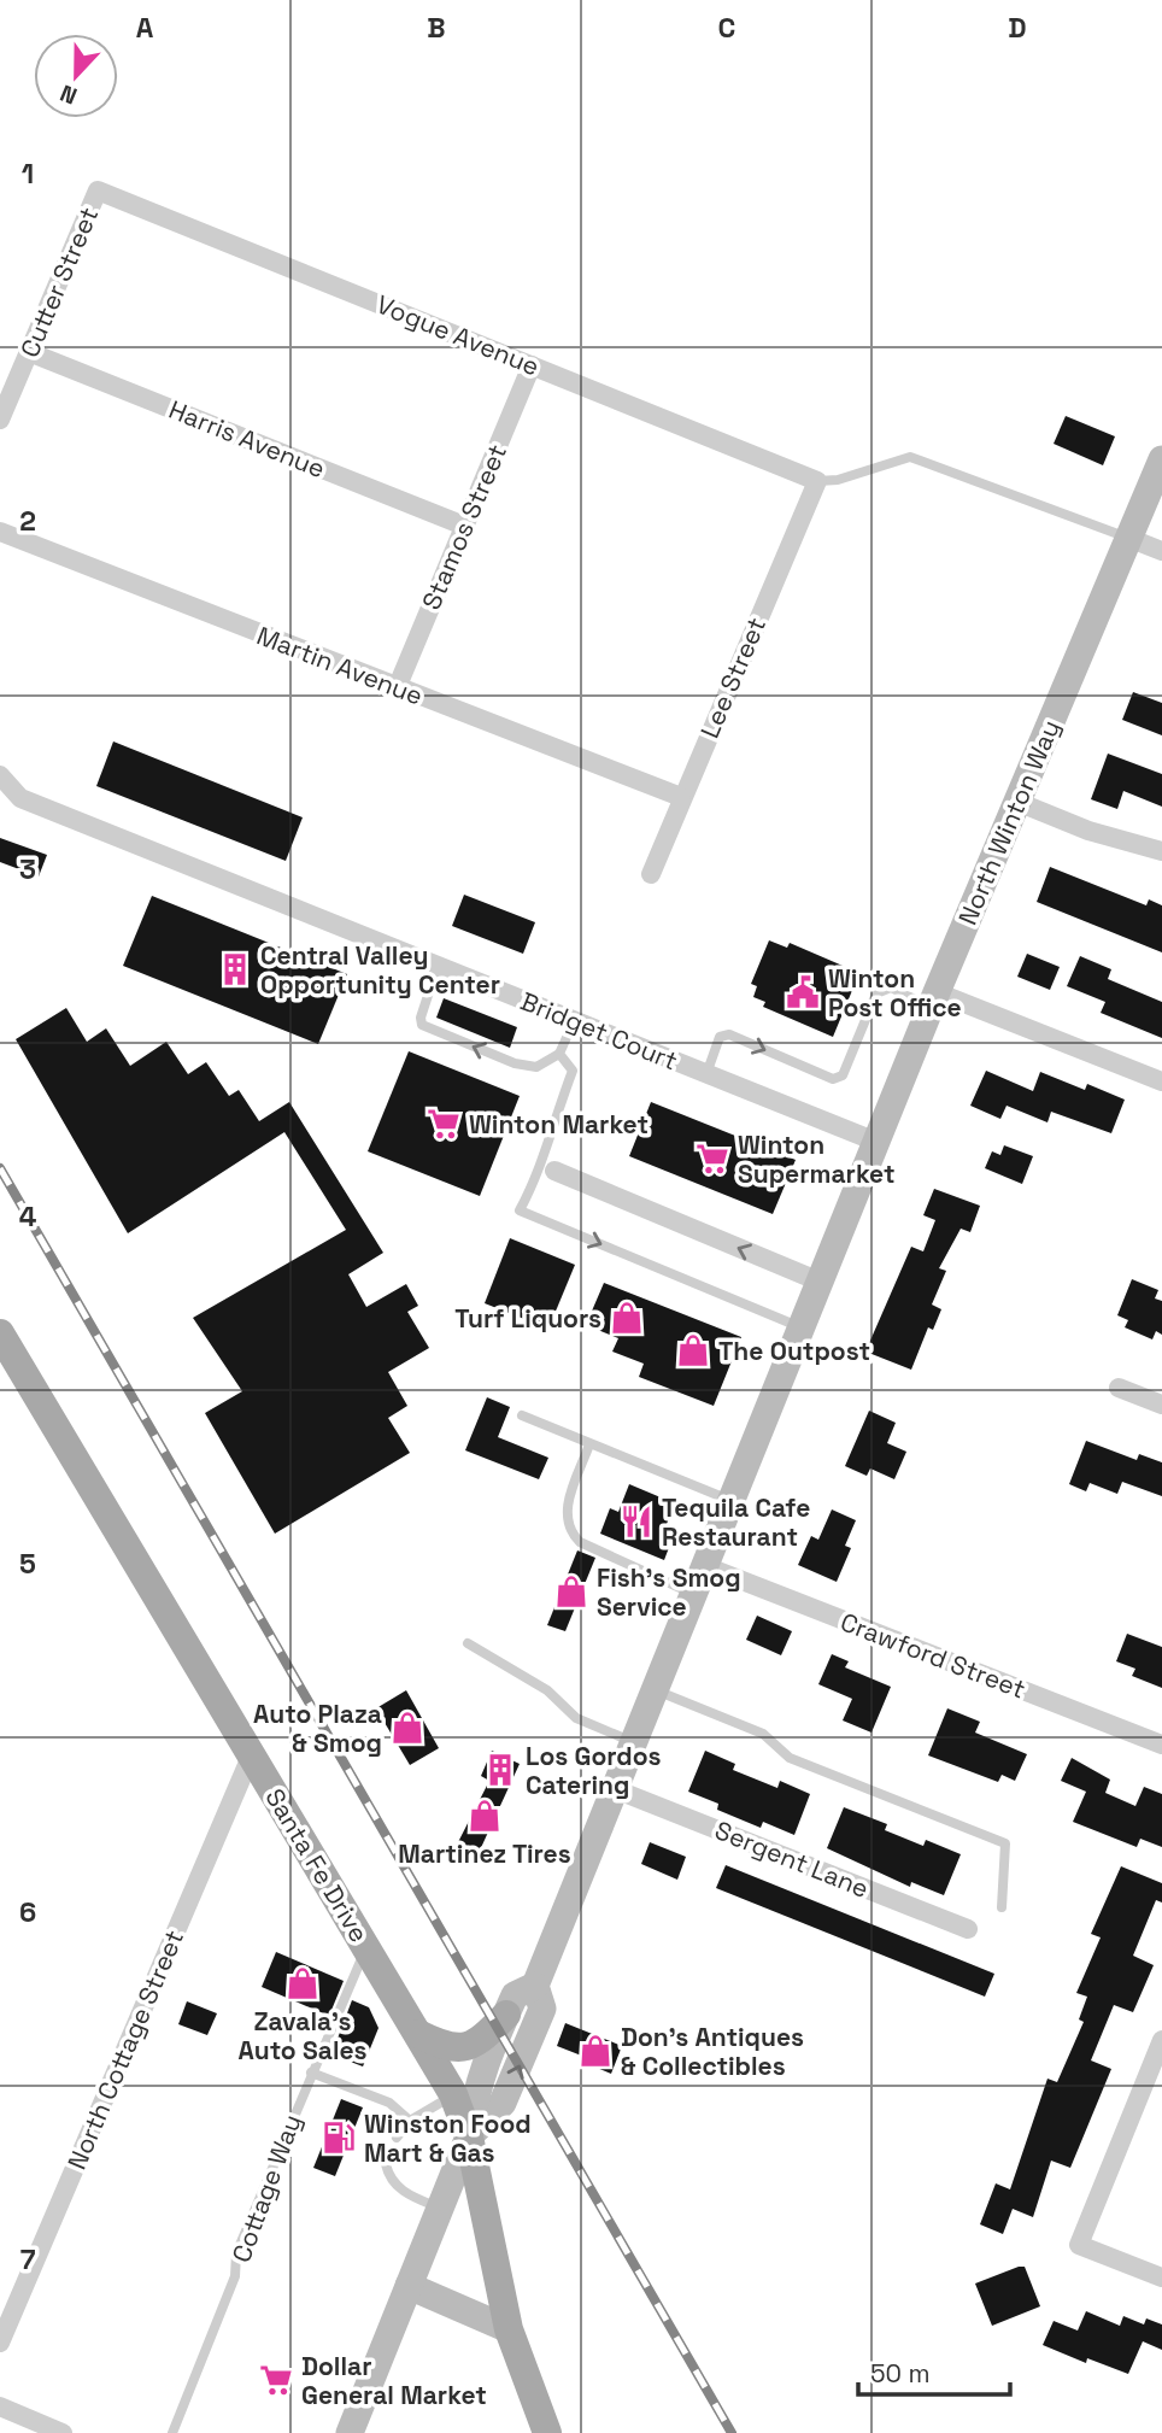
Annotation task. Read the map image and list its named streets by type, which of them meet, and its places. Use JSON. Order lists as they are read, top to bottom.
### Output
{
  "streets": {
    "main road": ["North Winton Way", "Santa Fe Drive"],
    "street": [
      "Cutter Street",
      "Vogue Avenue",
      "Harris Avenue",
      "Stamos Street",
      "Martin Avenue",
      "Lee Street",
      "Bridget Court",
      "Crawford Street",
      "Sergent Lane",
      "North Cottage Street"
    ],
    "lane": ["Cottage Way"]
  },
  "crossings": [
    ["Cutter Street", "Vogue Avenue"],
    ["Cutter Street", "Harris Avenue"],
    ["Vogue Avenue", "Stamos Street"],
    ["Vogue Avenue", "Lee Street"],
    ["Harris Avenue", "Stamos Street"],
    ["Stamos Street", "Martin Avenue"],
    ["Martin Avenue", "Lee Street"],
    ["North Winton Way", "Bridget Court"],
    ["North Winton Way", "Crawford Street"],
    ["North Winton Way", "Sergent Lane"],
    ["North Winton Way", "Santa Fe Drive"],
    ["Santa Fe Drive", "North Cottage Street"],
    ["Santa Fe Drive", "Cottage Way"]
  ],
  "places": {
    "building": ["Central Valley Opportunity Center", "Los Gordos Catering"],
    "public building": ["Winton Post Office"],
    "supermarket": ["Winton Market", "Winton Supermarket", "Dollar General Market"],
    "shop": [
      "Turf Liquors",
      "The Outpost",
      "Fish's Smog Service",
      "Auto Plaza & Smog",
      "Martinez Tires",
      "Zavala's Auto Sales",
      "Don's Antiques & Collectibles"
    ],
    "restaurant": ["Tequila Cafe Restaurant"],
    "fuel station": ["Winston Food Mart & Gas"]
  },
  "scale_bar": "50 m",
  "north": "bottom",
  "grid": {
    "columns": [
      "A",
      "B",
      "C",
      "D"
    ],
    "rows": [
      "1",
      "2",
      "3",
      "4",
      "5",
      "6",
      "7"
    ]
  }
}
